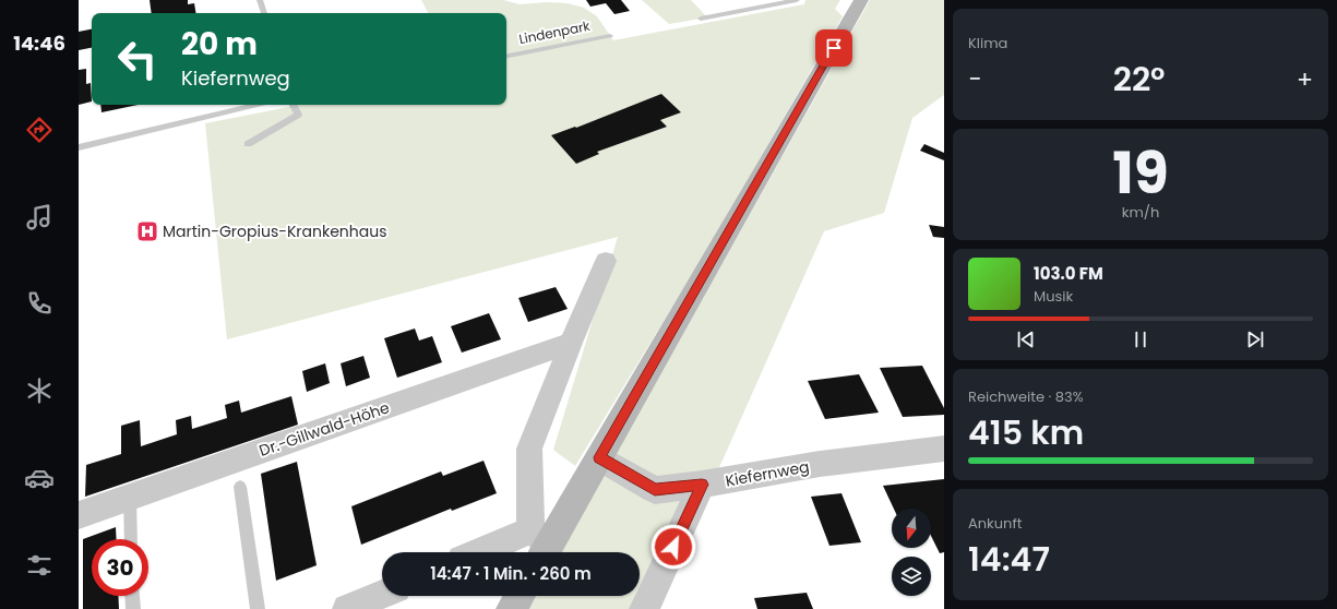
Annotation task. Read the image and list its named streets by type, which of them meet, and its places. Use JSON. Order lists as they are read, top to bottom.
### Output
{
  "streets": {
    "street": ["Dr.-Gillwald-Höhe", "Kiefernweg"],
    "lane": ["Lindenpark"]
  },
  "places": {
    "hospital": ["Martin-Gropius-Krankenhaus"]
  },
  "north": "bottom",
  "page": {
    "tabs": "14:46",
    "tile": [
      "Klima",
      ["19", "km/h"],
      ["Reichweite · 83%", "415 km"],
      ["Ankunft", "14:47"]
    ],
    "turn": ["20 m", "Kiefernweg"],
    "heat": ["−", "22°", "+"],
    "song": ["103.0 FM", "Musik"],
    "limit": "30",
    "trip": "14:47 · 1 Min. · 260 m"
  }
}
